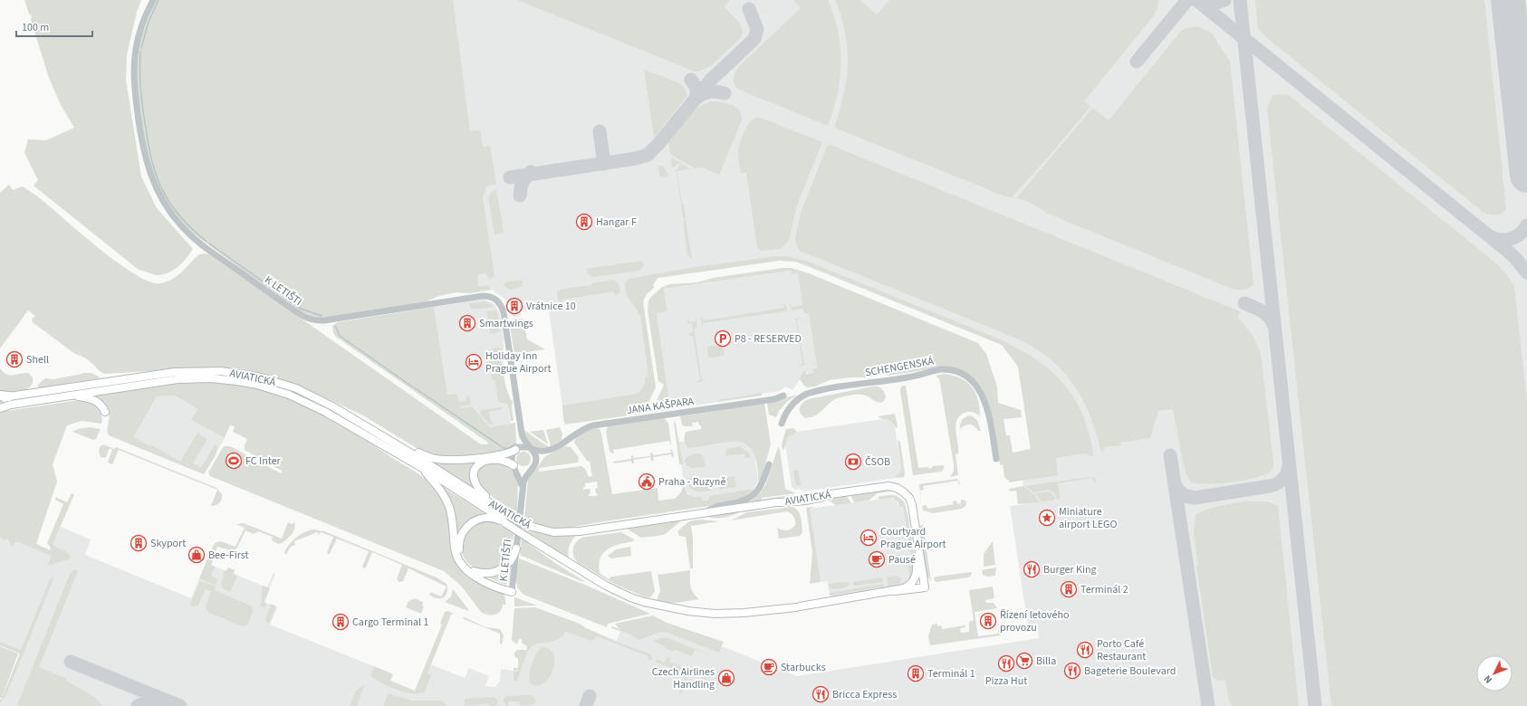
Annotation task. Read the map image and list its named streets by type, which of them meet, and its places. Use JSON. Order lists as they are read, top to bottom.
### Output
{
  "streets": {
    "main road": ["AVIATICKÁ"],
    "street": ["K LETIŠTI", "SCHENGENSKÁ", "JANA KAŠPARA"]
  },
  "crossings": [
    ["K LETIŠTI", "JANA KAŠPARA"]
  ],
  "places": {
    "building": [
      "Hangar F",
      "Vrátnice 10",
      "Smartwings",
      "Shell",
      "Skyport",
      "Terminál 2",
      "Řízení letového provozu",
      "Cargo Terminal 1",
      "Terminál 1"
    ],
    "parking": ["P8 - RESERVED"],
    "hotel": ["Holiday Inn Prague Airport", "Courtyard Prague Airport"],
    "sports": ["FC Inter"],
    "bank": ["ČSOB"],
    "public building": ["Praha - Ruzyně"],
    "place": ["Miniature airport LEGO"],
    "shop": ["Bee-First", "Czech Airlines Handling"],
    "cafe": ["Pausé", "Starbucks"],
    "restaurant": [
      "Burger King",
      "Porto Café Restaurant",
      "Pizza Hut",
      "Bageterie Boulevard",
      "Bricca Express"
    ],
    "supermarket": ["Billa"]
  },
  "scale_bar": "100 m",
  "north": "bottom left"
}
